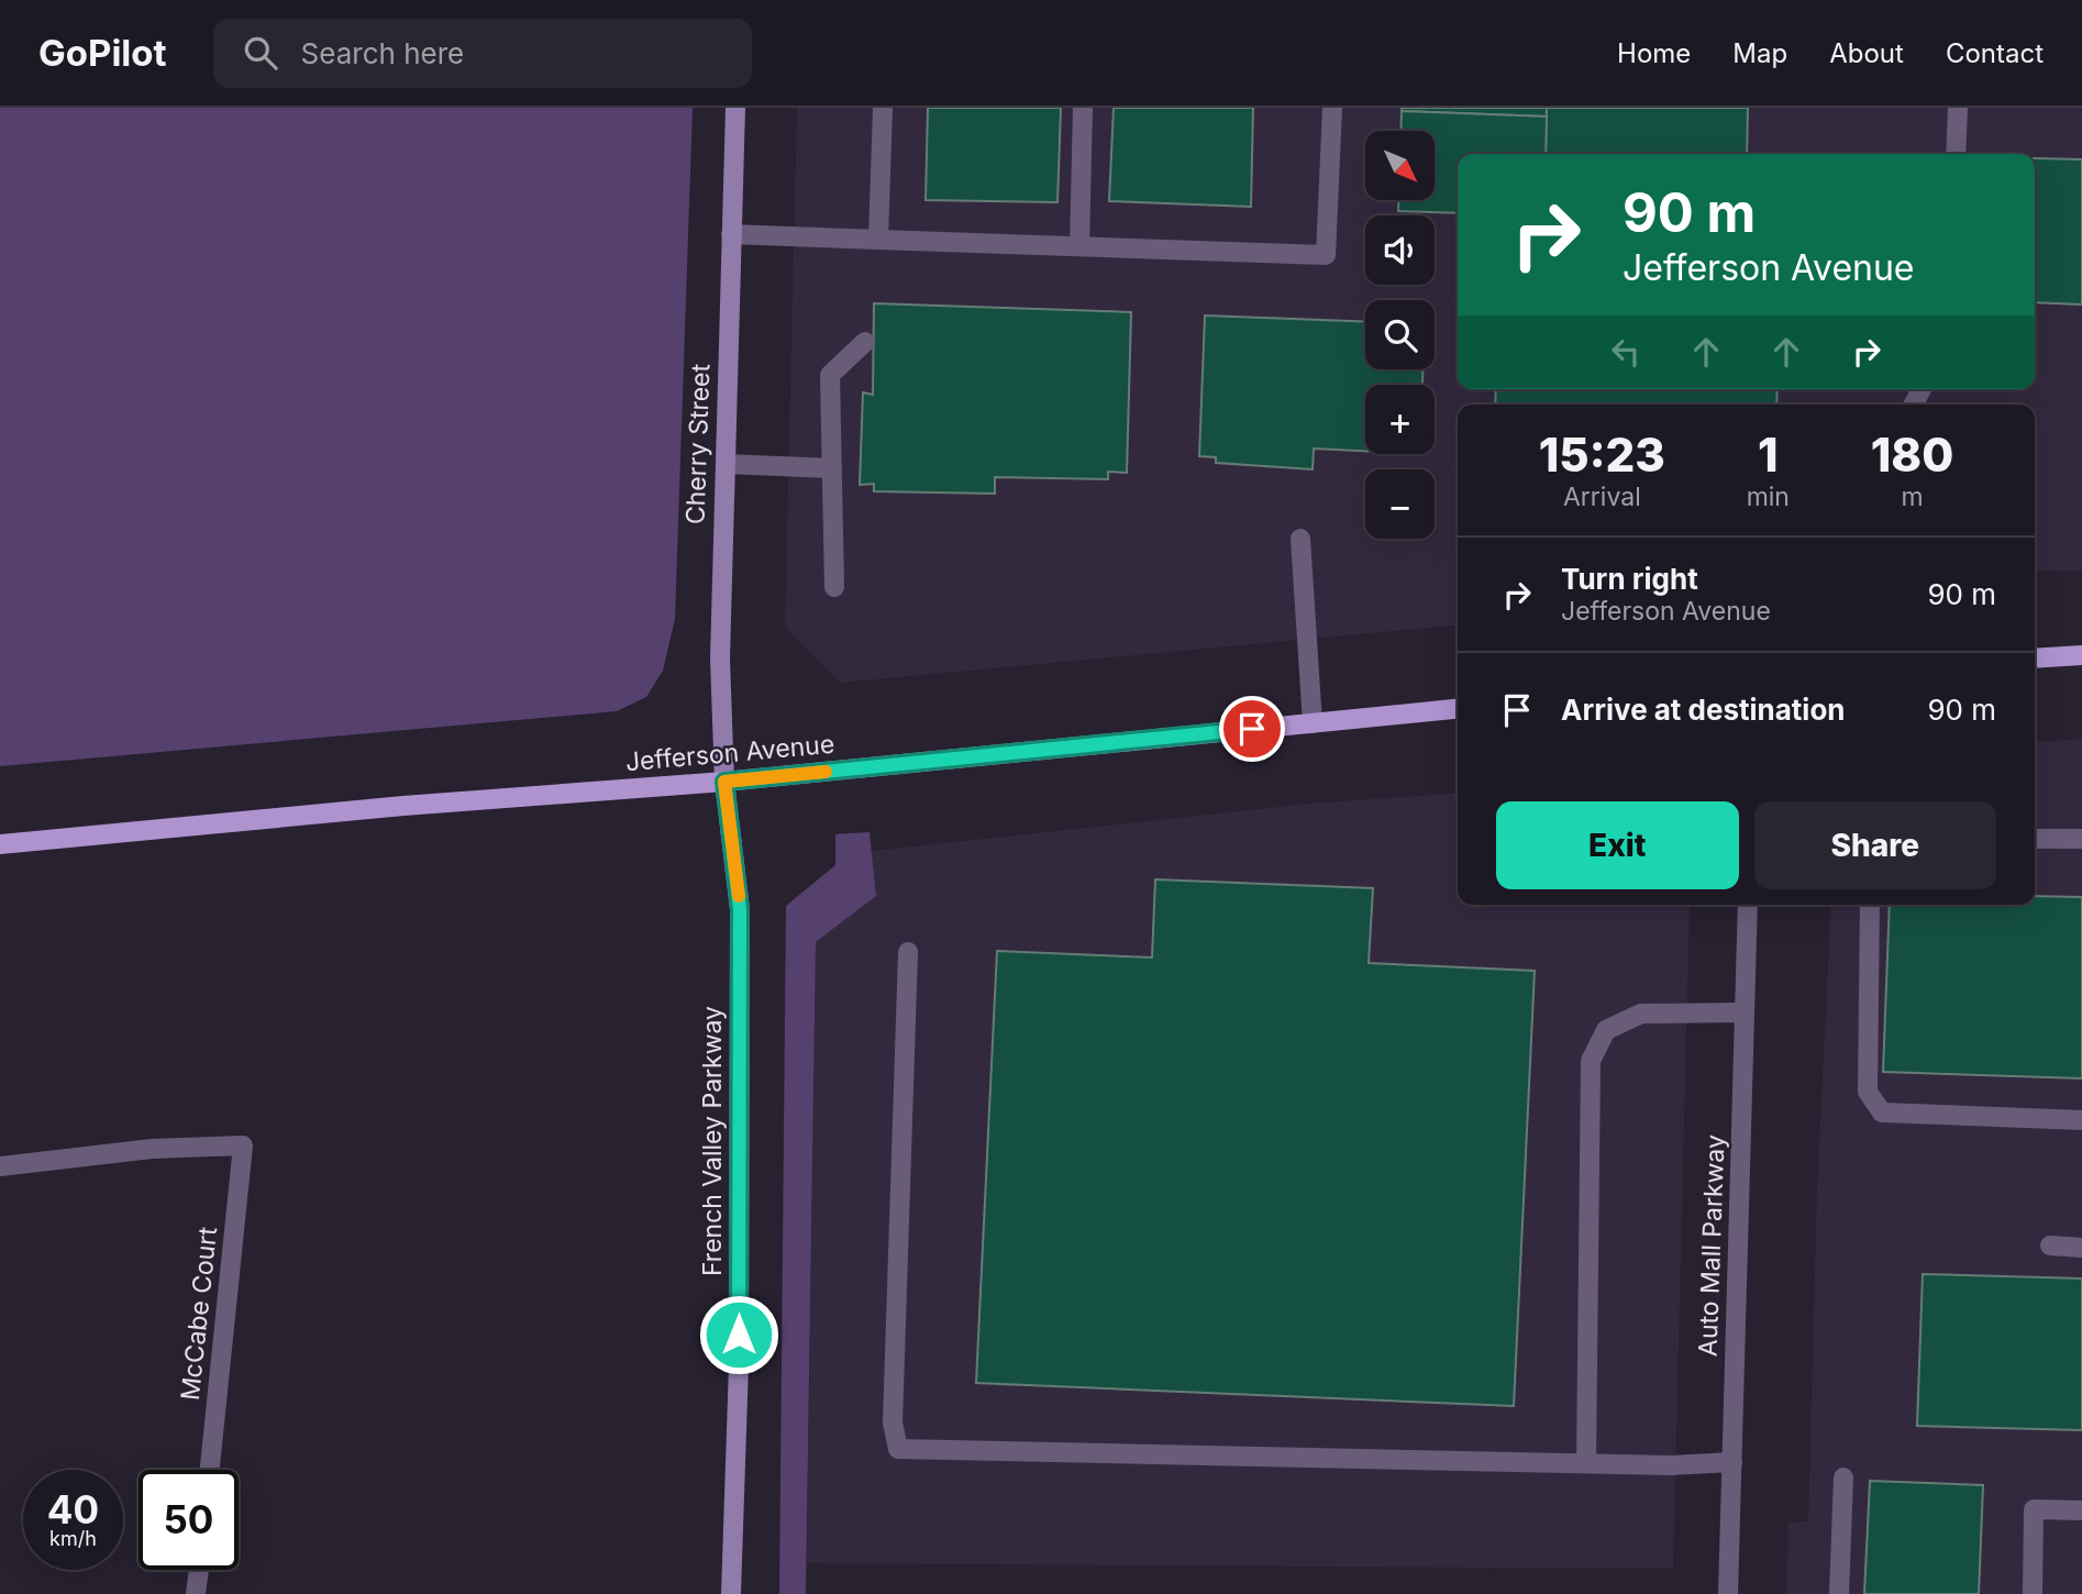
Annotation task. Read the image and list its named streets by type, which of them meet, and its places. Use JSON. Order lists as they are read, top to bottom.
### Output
{
  "streets": {
    "main road": ["Cherry Street", "Jefferson Avenue", "French Valley Parkway"],
    "street": ["Auto Mall Parkway", "McCabe Court"]
  },
  "crossings": [
    ["Cherry Street", "Jefferson Avenue"],
    ["Cherry Street", "French Valley Parkway"],
    ["Jefferson Avenue", "French Valley Parkway"]
  ],
  "north": "bottom right",
  "page": {
    "header": "GoPilot",
    "search": "Search here",
    "nav": [
      "Home",
      "Map",
      "About",
      "Contact"
    ],
    "map_buttons": ["+", "−"],
    "turn": ["90 m", "Jefferson Avenue"],
    "eta": [
      "15:23",
      "Arrival",
      "1",
      "min",
      "180",
      "m"
    ],
    "list": [
      {
        "name": "Turn right",
        "note": "Jefferson Avenue",
        "value": "90 m"
      },
      {
        "name": "Arrive at destination",
        "value": "90 m"
      }
    ],
    "buttons": ["Exit", "Share"],
    "speed": "40 km/h",
    "limit": "50"
  }
}
